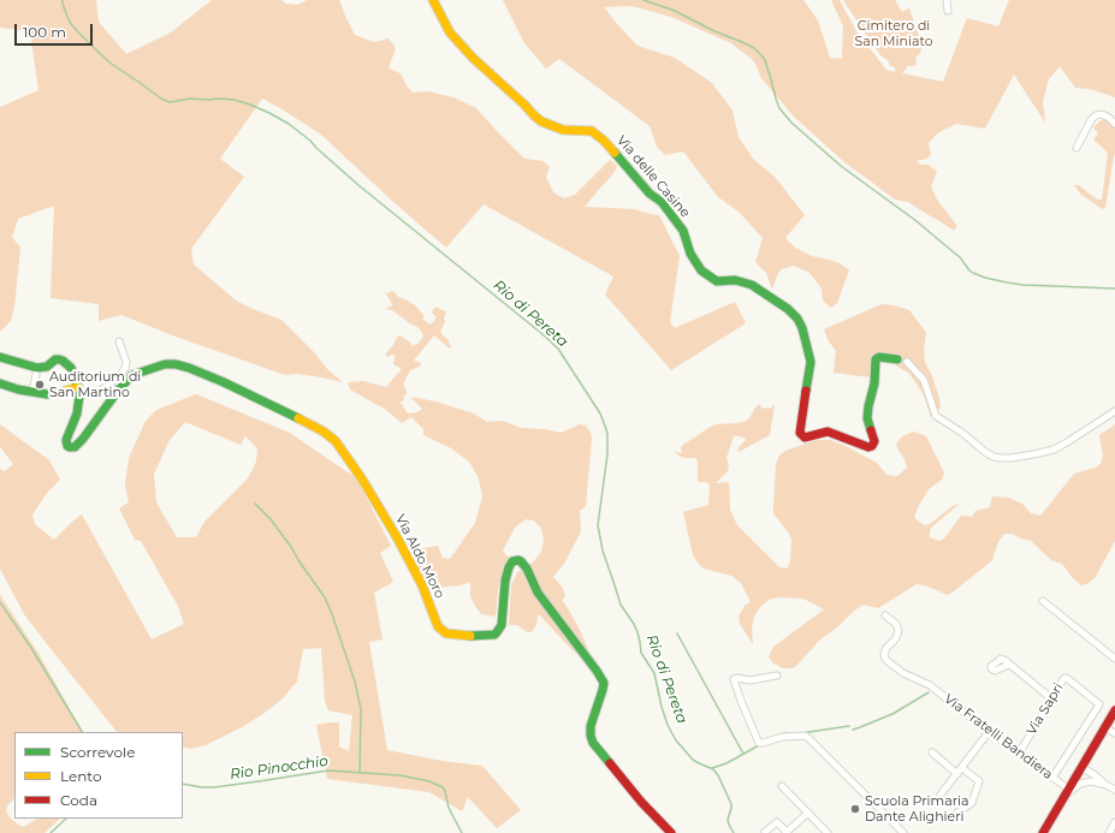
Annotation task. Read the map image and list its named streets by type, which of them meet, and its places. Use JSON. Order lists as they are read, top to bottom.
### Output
{
  "streets": {
    "main road": ["Via delle Casine", "Via Aldo Moro"],
    "street": ["Via Sapri", "Via Fratelli Bandiera"]
  },
  "crossings": [
    ["Via Sapri", "Via Fratelli Bandiera"]
  ],
  "water": ["Rio di Pereta", "Rio Pinocchio"],
  "parks": ["Cimitero di San Miniato"],
  "places": ["Auditorium di San Martino", "Scuola Primaria Dante Alighieri"],
  "legend": ["Scorrevole", "Lento", "Coda"],
  "scale_bar": "100 m"
}
